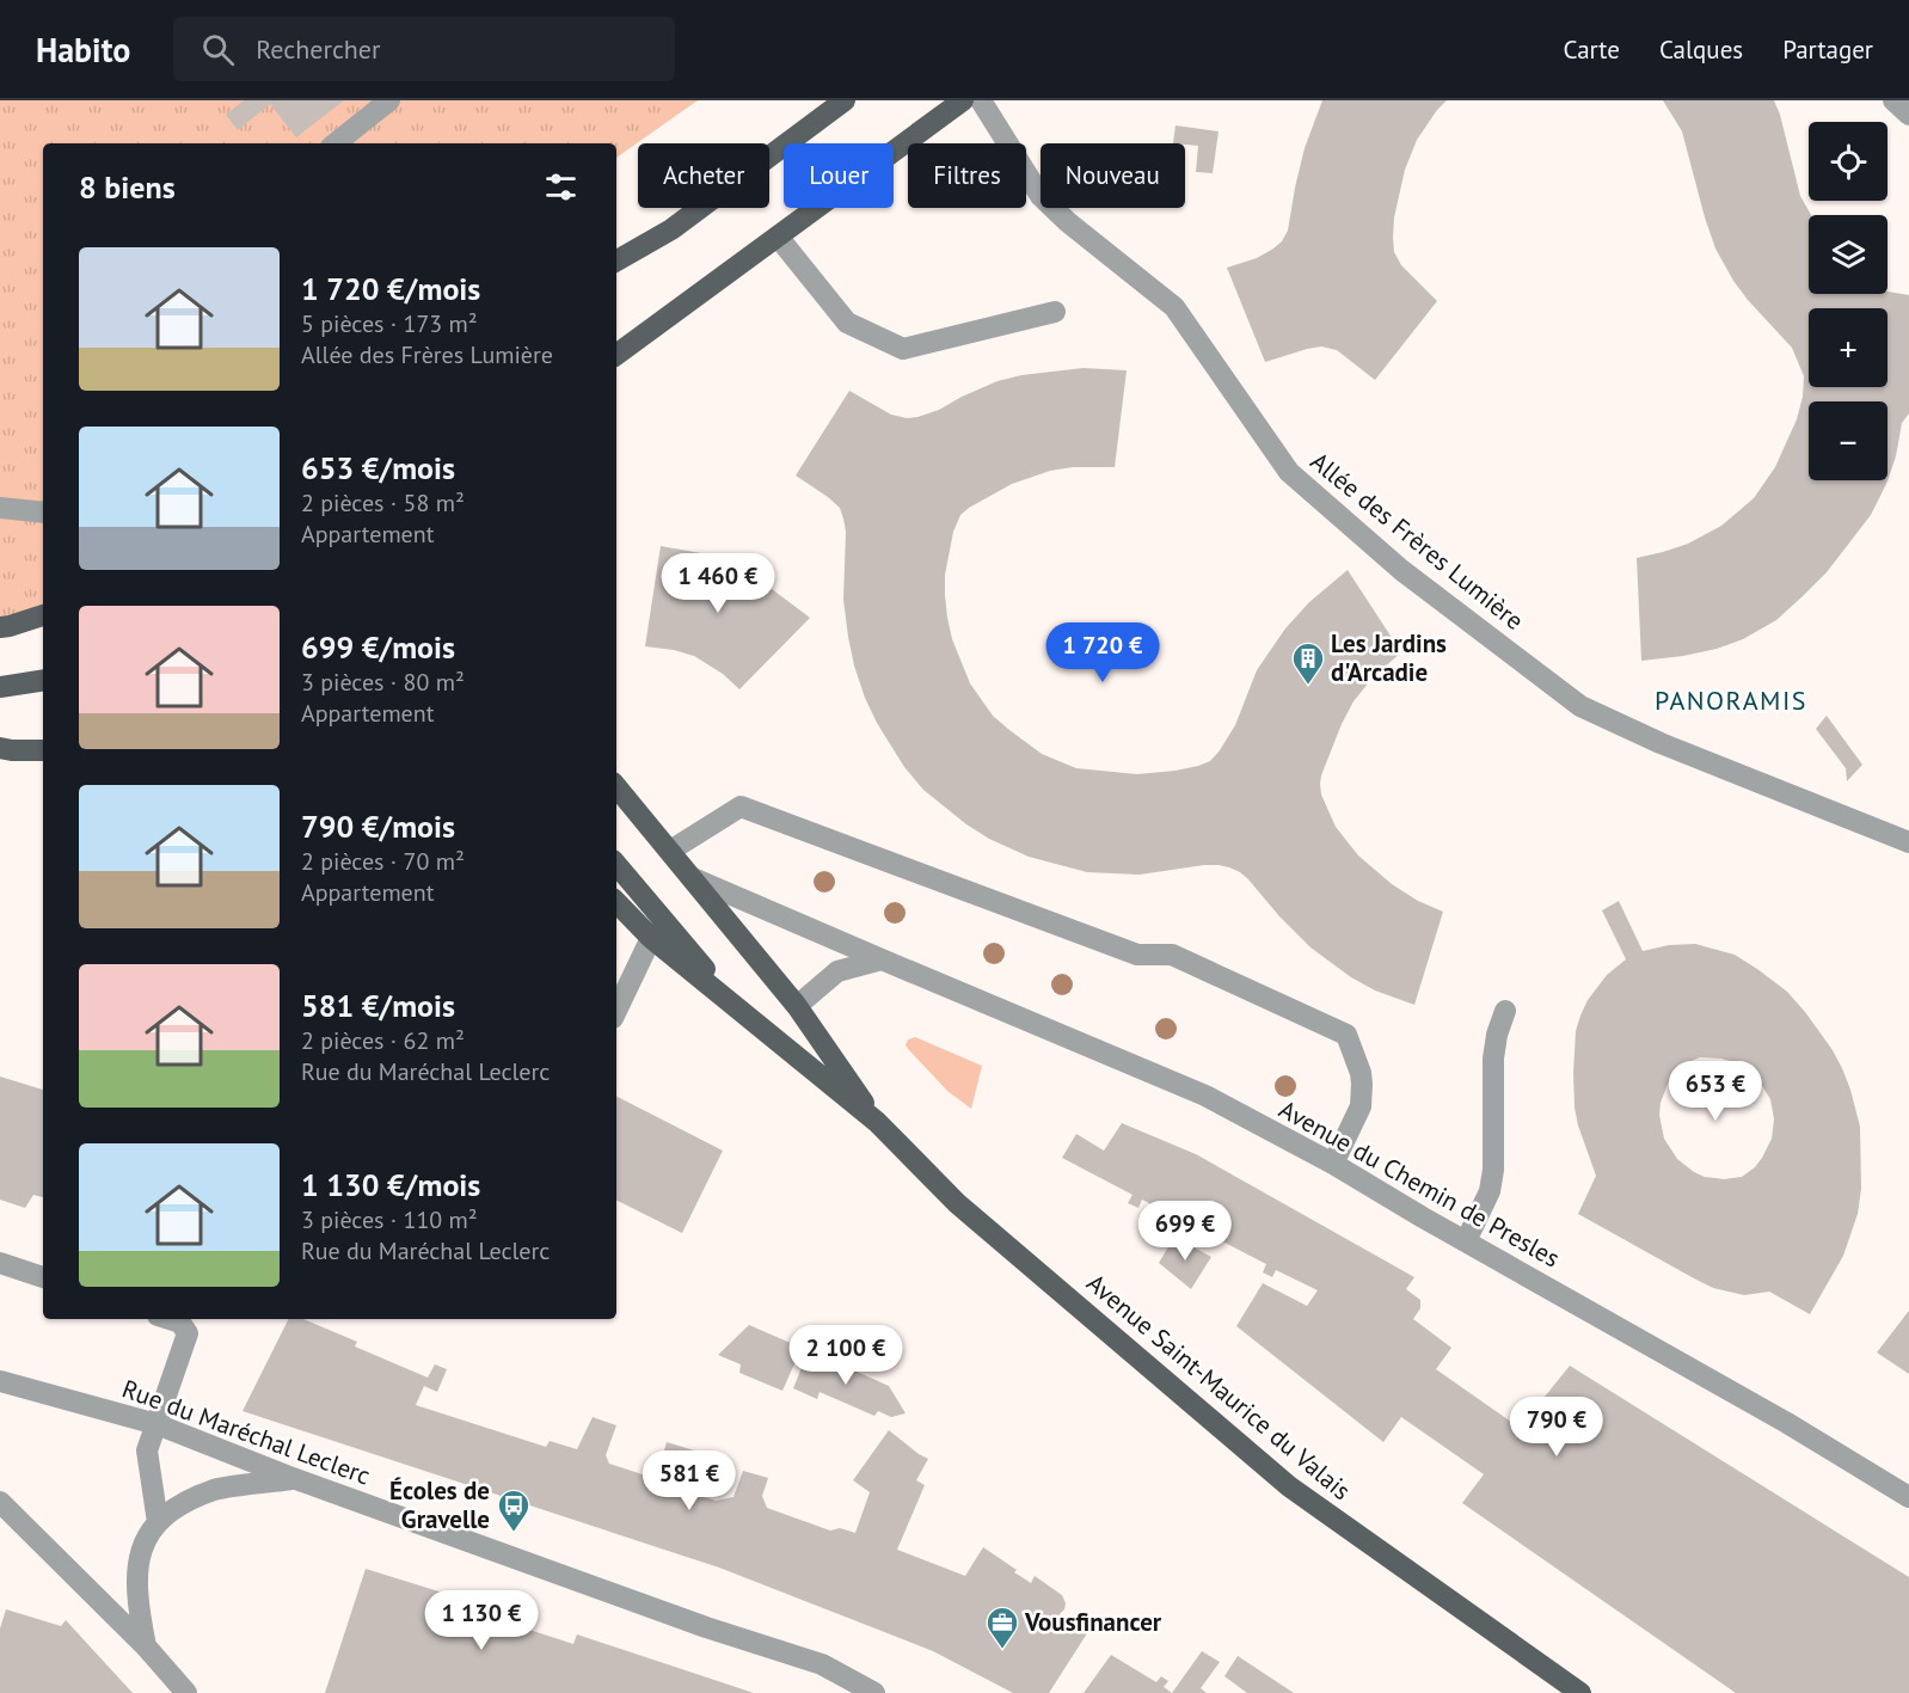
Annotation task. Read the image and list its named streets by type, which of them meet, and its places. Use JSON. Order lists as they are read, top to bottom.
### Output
{
  "streets": {
    "main road": ["Avenue Saint-Maurice du Valais"],
    "street": ["Allée des Frères Lumière", "Avenue du Chemin de Presles", "Rue du Maréchal Leclerc"]
  },
  "crossings": [
    ["Avenue du Chemin de Presles", "Avenue Saint-Maurice du Valais"]
  ],
  "districts": ["PANORAMIS"],
  "places": {
    "building": ["Les Jardins d'Arcadie"],
    "bus stop": ["Écoles de Gravelle"],
    "office": ["Vousfinancer"]
  },
  "page": {
    "header": "Habito",
    "search": "Rechercher",
    "nav": ["Carte", "Calques", "Partager"],
    "map_buttons": ["+", "−"],
    "chip": [
      "Acheter",
      "Louer",
      "Filtres",
      "Nouveau"
    ],
    "heading": "8 biens",
    "list": [
      {
        "name": "1 720 €/mois",
        "note": "5 pièces · 173 m² · Allée des Frères Lumière"
      },
      {
        "name": "653 €/mois",
        "note": "2 pièces · 58 m² · Appartement"
      },
      {
        "name": "699 €/mois",
        "note": "3 pièces · 80 m² · Appartement"
      },
      {
        "name": "790 €/mois",
        "note": "2 pièces · 70 m² · Appartement"
      },
      {
        "name": "581 €/mois",
        "note": "2 pièces · 62 m² · Rue du Maréchal Leclerc"
      },
      {
        "name": "1 130 €/mois",
        "note": "3 pièces · 110 m² · Rue du Maréchal Leclerc"
      }
    ],
    "price": [
      "1 460 €",
      "1 720 €",
      "653 €",
      "699 €",
      "2 100 €",
      "790 €",
      "581 €",
      "1 130 €"
    ]
  }
}
